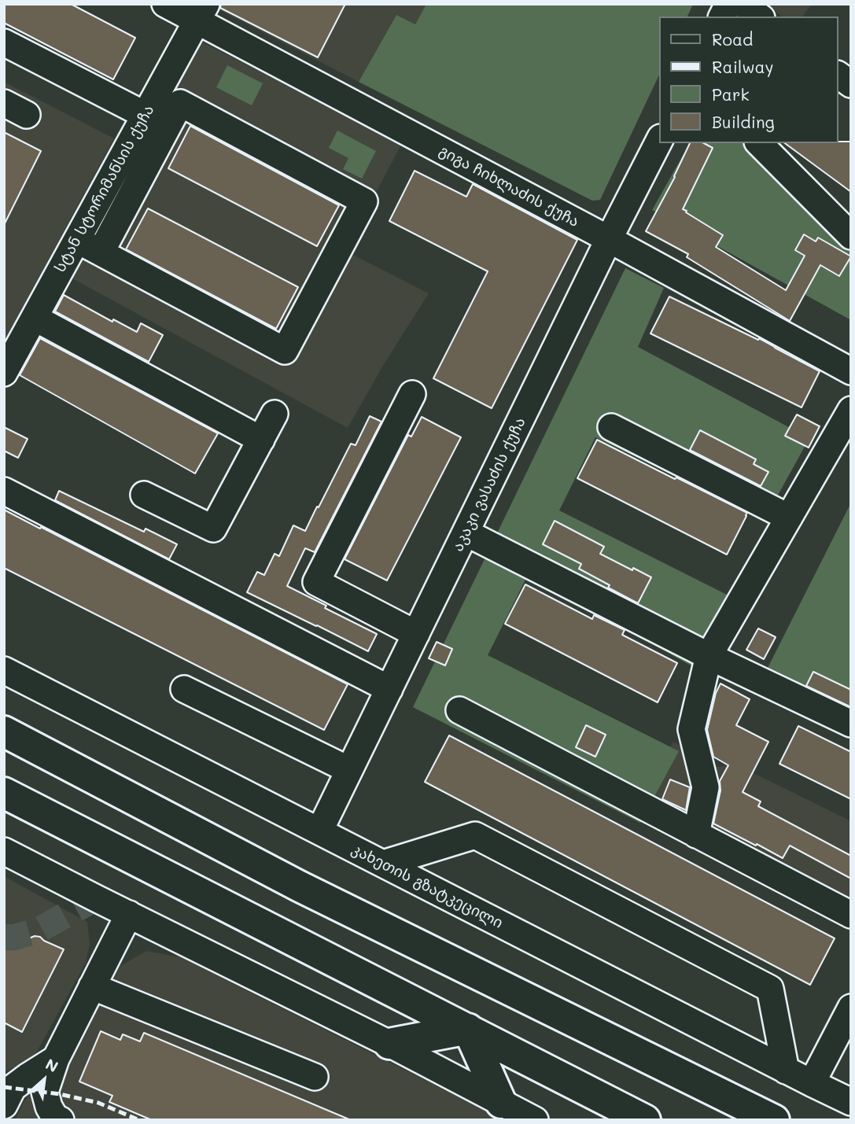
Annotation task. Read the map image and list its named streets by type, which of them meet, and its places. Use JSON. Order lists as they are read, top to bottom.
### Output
{
  "streets": {
    "street": [
      "გიგა ჩიხლაძის ქუჩა",
      "სტან სტორიმანსის ქუჩა",
      "აკაკი ვასაძის ქუჩა",
      "კახეთის გზატკეცილი"
    ]
  },
  "crossings": [
    ["გიგა ჩიხლაძის ქუჩა", "სტან სტორიმანსის ქუჩა"],
    ["გიგა ჩიხლაძის ქუჩა", "აკაკი ვასაძის ქუჩა"],
    ["აკაკი ვასაძის ქუჩა", "კახეთის გზატკეცილი"]
  ],
  "legend": [
    "Road",
    "Railway",
    "Park",
    "Building"
  ],
  "north": "top right"
}
